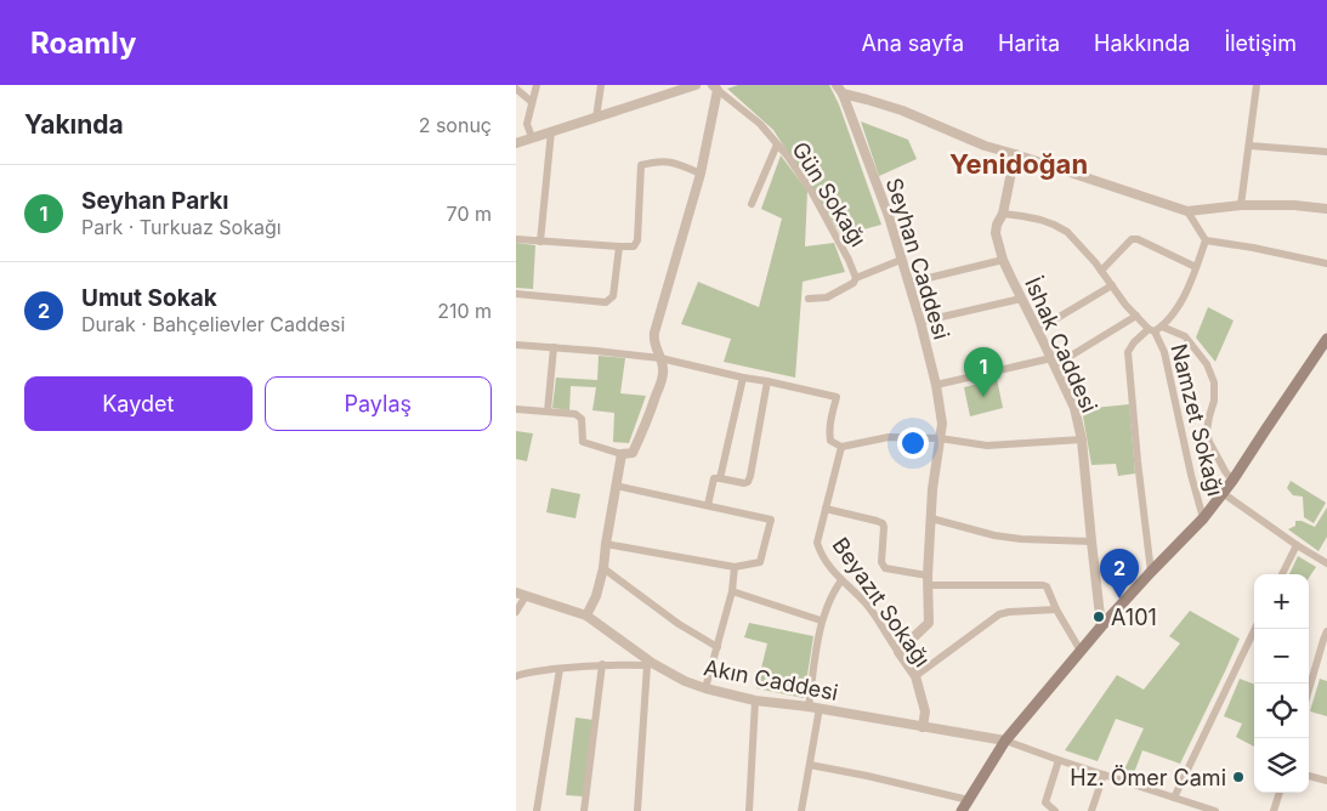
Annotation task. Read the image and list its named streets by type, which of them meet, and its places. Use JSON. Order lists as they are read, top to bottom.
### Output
{
  "streets": {
    "street": [
      "Gün Sokağı",
      "Seyhan Caddesi",
      "İshak Caddesi",
      "Namzet Sokağı",
      "Beyazıt Sokağı",
      "Akın Caddesi"
    ]
  },
  "crossings": [
    ["Gün Sokağı", "Seyhan Caddesi"],
    ["Seyhan Caddesi", "Beyazıt Sokağı"],
    ["Beyazıt Sokağı", "Akın Caddesi"]
  ],
  "districts": ["Yenidoğan"],
  "places": ["A101", "Hz. Ömer Cami"],
  "page": {
    "header": "Roamly",
    "nav": [
      "Ana sayfa",
      "Harita",
      "Hakkında",
      "İletişim"
    ],
    "heading": ["Yakında", "2 sonuç"],
    "list": [
      {
        "mark": "1",
        "name": "Seyhan Parkı",
        "note": "Park · Turkuaz Sokağı",
        "value": "70 m"
      },
      {
        "mark": "2",
        "name": "Umut Sokak",
        "note": "Durak · Bahçelievler Caddesi",
        "value": "210 m"
      }
    ],
    "pins": ["1", "2"],
    "buttons": ["Kaydet", "Paylaş"],
    "map_buttons": ["+", "−"]
  }
}
